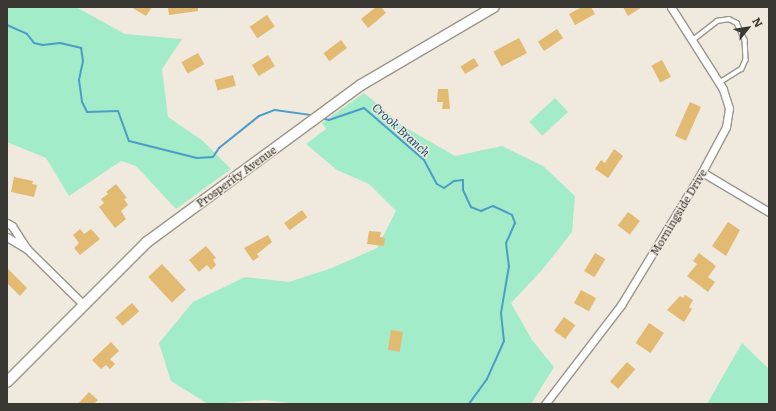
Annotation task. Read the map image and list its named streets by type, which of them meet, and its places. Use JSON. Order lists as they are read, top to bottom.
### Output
{
  "streets": {
    "main road": ["Prosperity Avenue"],
    "street": ["Morningside Drive"]
  },
  "water": ["Crook Branch"],
  "north": "top right"
}
